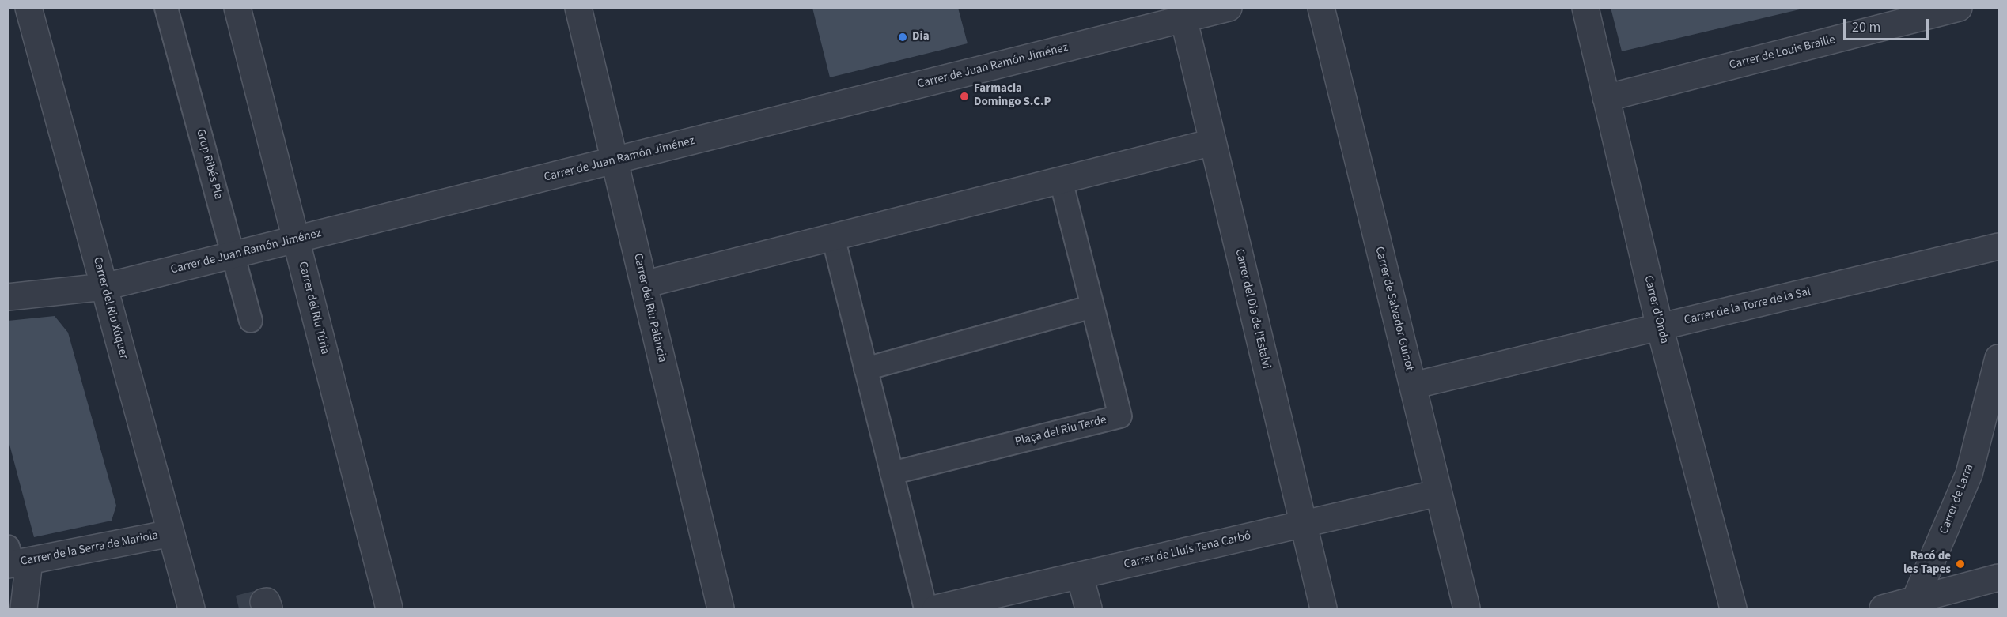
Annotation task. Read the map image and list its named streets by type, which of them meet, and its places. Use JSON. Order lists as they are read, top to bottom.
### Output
{
  "streets": {
    "street": [
      "Carrer de Louis Braille",
      "Carrer de Juan Ramón Jiménez",
      "Grup Ribés Pla",
      "Carrer de la Torre de la Sal",
      "Carrer del Riu Xúquer",
      "Carrer del Riu Túria",
      "Carrer del Riu Palància",
      "Carrer del Dia de l'Estalvi",
      "Carrer de Salvador Guinot",
      "Carrer d'Onda",
      "Plaça del Riu Terde",
      "Carrer de Larra",
      "Carrer de la Serra de Mariola",
      "Carrer de Lluís Tena Carbó"
    ]
  },
  "crossings": [
    ["Carrer de Louis Braille", "Carrer d'Onda"],
    ["Carrer de Juan Ramón Jiménez", "Grup Ribés Pla"],
    ["Carrer de Juan Ramón Jiménez", "Carrer del Riu Xúquer"],
    ["Carrer de Juan Ramón Jiménez", "Carrer del Riu Túria"],
    ["Carrer de Juan Ramón Jiménez", "Carrer del Riu Palància"],
    ["Carrer de Juan Ramón Jiménez", "Carrer del Dia de l'Estalvi"],
    ["Carrer de la Torre de la Sal", "Carrer de Salvador Guinot"],
    ["Carrer de la Torre de la Sal", "Carrer d'Onda"],
    ["Carrer del Riu Xúquer", "Carrer de la Serra de Mariola"],
    ["Carrer del Dia de l'Estalvi", "Carrer de Lluís Tena Carbó"],
    ["Carrer de Salvador Guinot", "Carrer de Lluís Tena Carbó"]
  ],
  "places": ["Dia", "Farmacia Domingo S.C.P", "Racó de les Tapes"],
  "scale_bar": "20 m"
}
